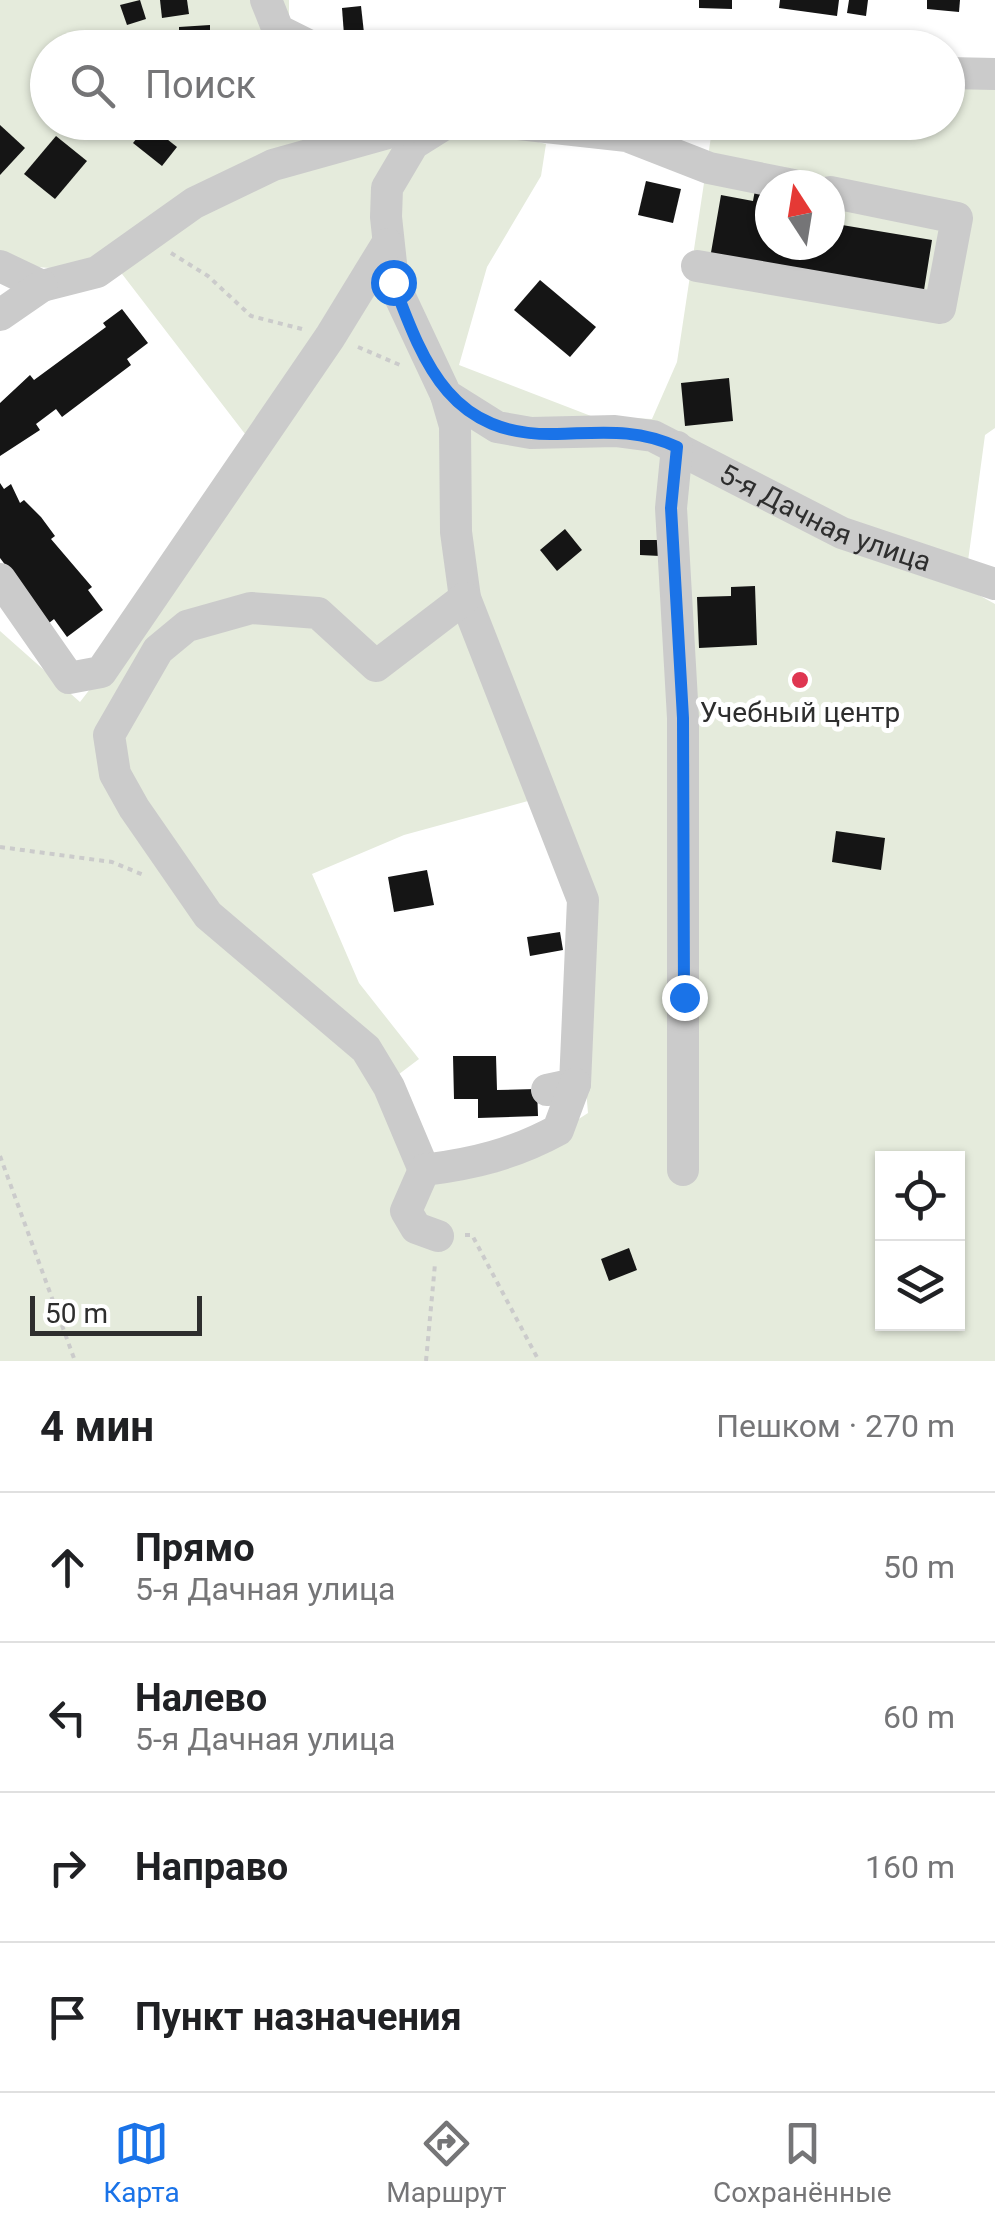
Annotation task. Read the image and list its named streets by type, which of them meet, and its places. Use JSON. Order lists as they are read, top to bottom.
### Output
{
  "streets": {
    "street": ["5-я Дачная улица"]
  },
  "places": ["Учебный центр"],
  "scale_bar": "50 m",
  "north": "top",
  "page": {
    "search": "Поиск",
    "scale": "50 m",
    "heading": ["4 мин", "Пешком · 270 m"],
    "list": [
      ["Прямо", "5-я Дачная улица", "50 m"],
      ["Налево", "5-я Дачная улица", "60 m"],
      ["Направо", "160 m"],
      "Пункт назначения"
    ],
    "nav": ["Карта", "Маршрут", "Сохранённые"]
  }
}
